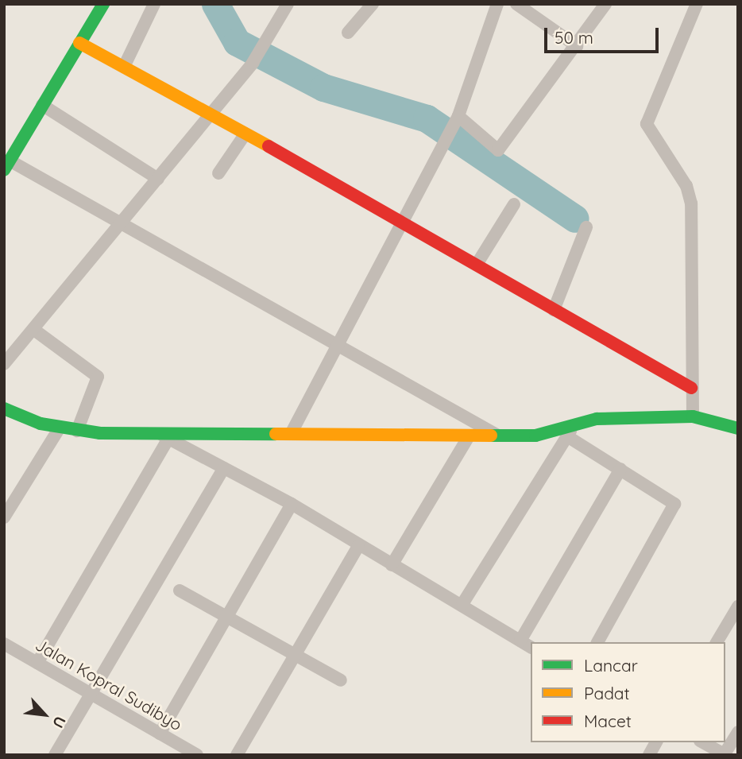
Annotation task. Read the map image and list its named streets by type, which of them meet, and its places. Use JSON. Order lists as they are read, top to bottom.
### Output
{
  "streets": {
    "street": ["Jalan Kopral Sudibyo"]
  },
  "legend": ["Lancar", "Padat", "Macet"],
  "scale_bar": "50 m",
  "north": "bottom right"
}
